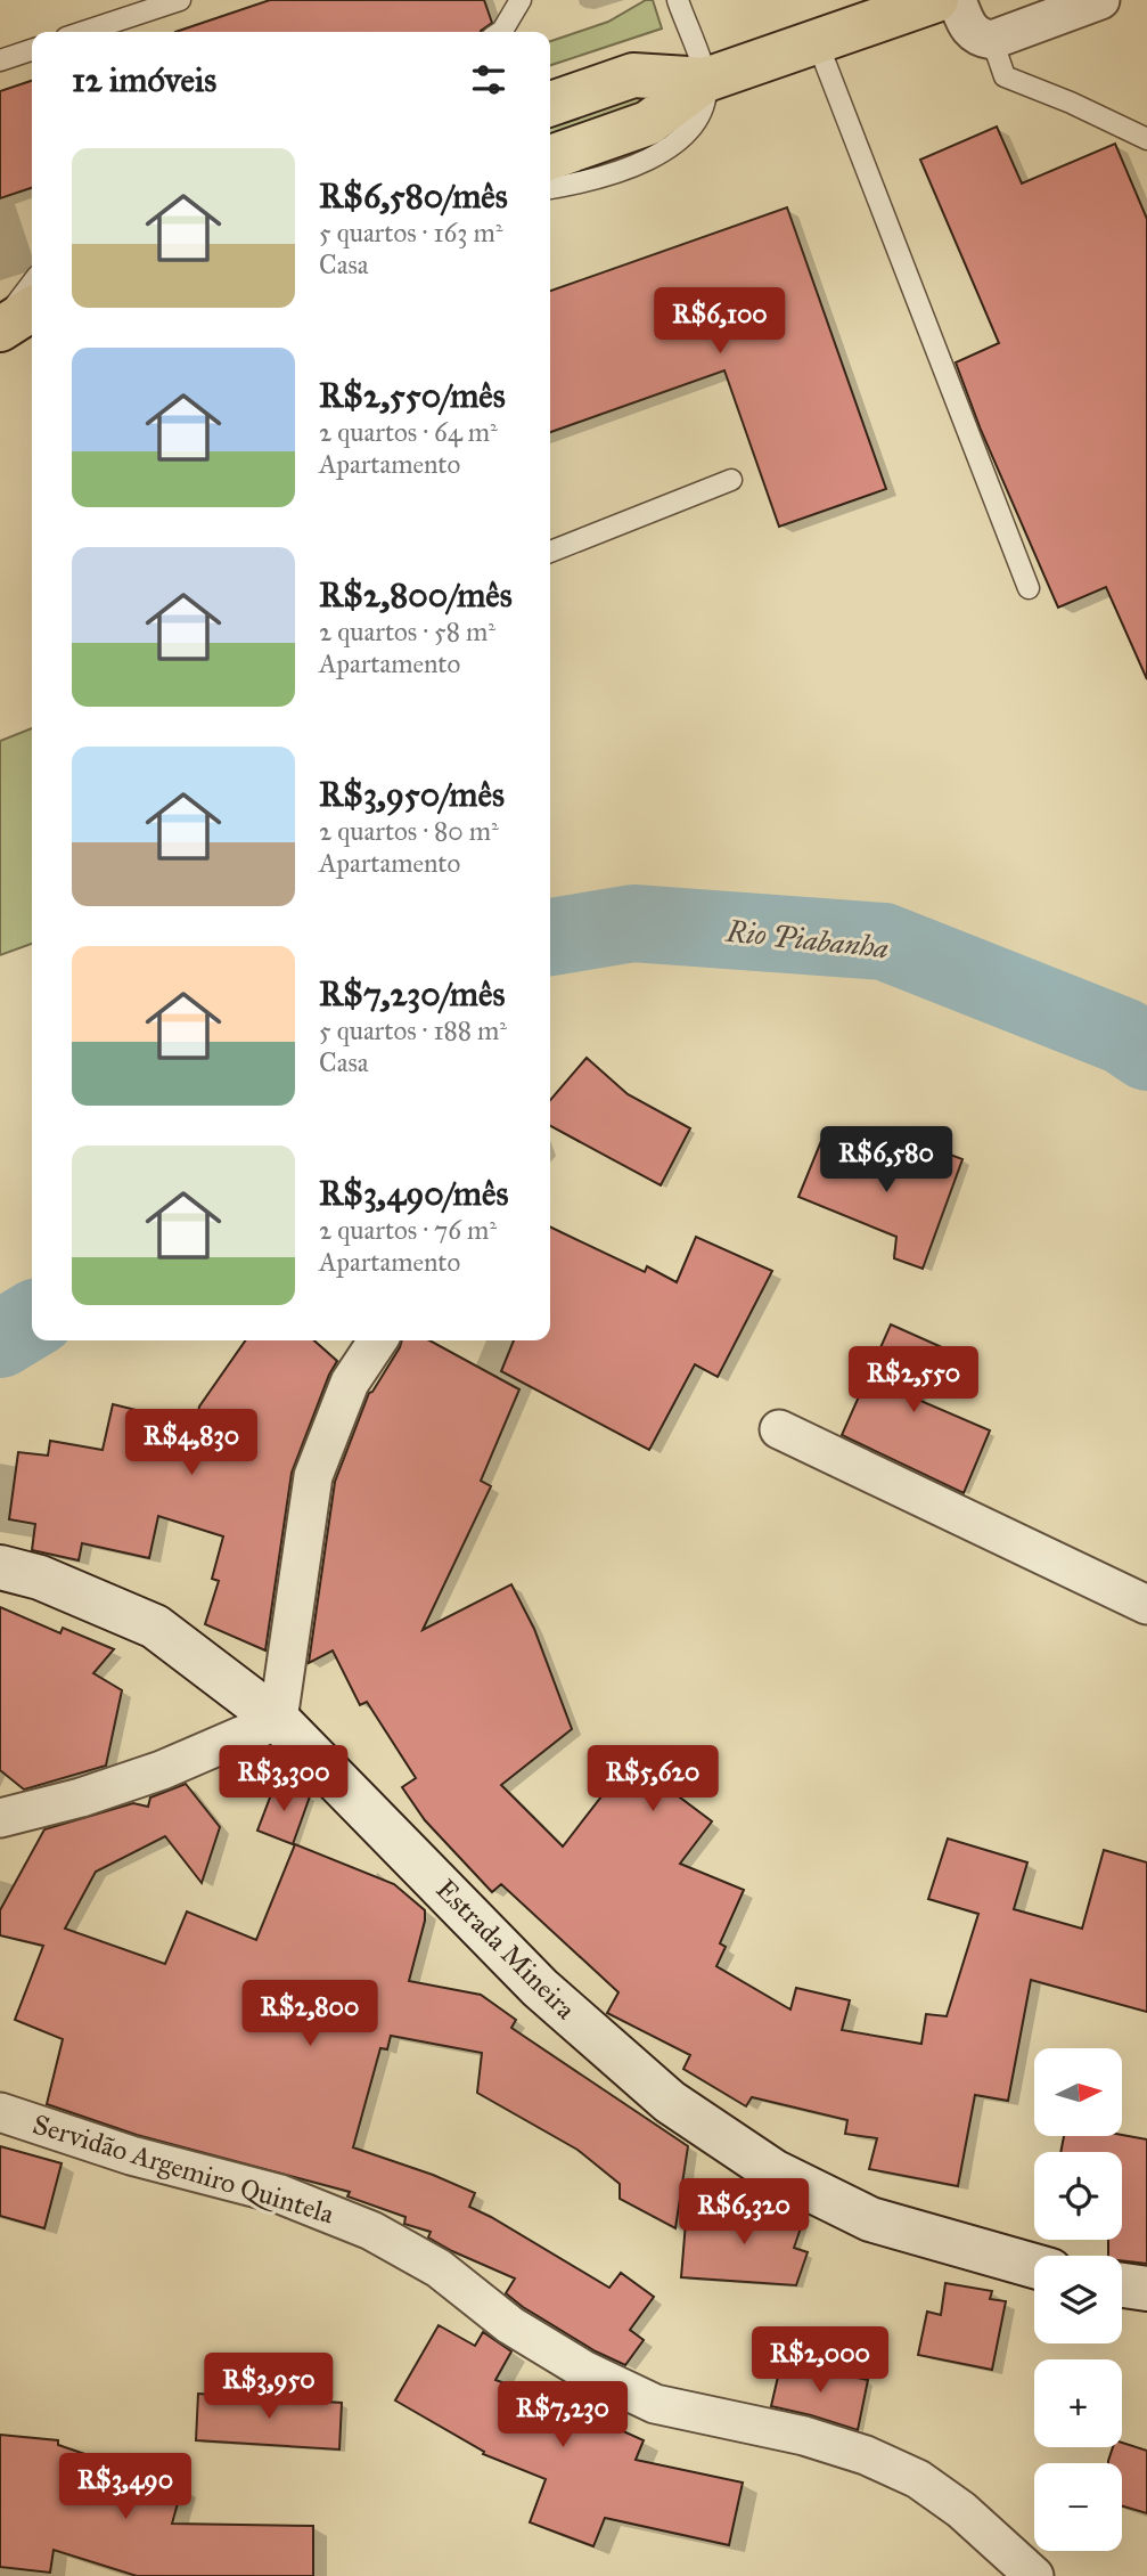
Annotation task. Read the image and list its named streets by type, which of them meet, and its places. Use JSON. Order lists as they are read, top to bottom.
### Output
{
  "streets": {
    "street": ["Estrada Mineira", "Servidão Argemiro Quintela"]
  },
  "water": ["Rio Piabanha"],
  "north": "right",
  "page": {
    "heading": "12 imóveis",
    "list": [
      {
        "name": "R$6,580/mês",
        "note": "5 quartos · 163 m² · Casa"
      },
      {
        "name": "R$2,550/mês",
        "note": "2 quartos · 64 m² · Apartamento"
      },
      {
        "name": "R$2,800/mês",
        "note": "2 quartos · 58 m² · Apartamento"
      },
      {
        "name": "R$3,950/mês",
        "note": "2 quartos · 80 m² · Apartamento"
      },
      {
        "name": "R$7,230/mês",
        "note": "5 quartos · 188 m² · Casa"
      },
      {
        "name": "R$3,490/mês",
        "note": "2 quartos · 76 m² · Apartamento"
      }
    ],
    "price": [
      "R$6,100",
      "R$6,580",
      "R$2,550",
      "R$4,830",
      "R$3,300",
      "R$5,620",
      "R$2,800",
      "R$6,320",
      "R$2,000",
      "R$3,950",
      "R$7,230",
      "R$3,490"
    ],
    "map_buttons": ["+", "−"]
  }
}
